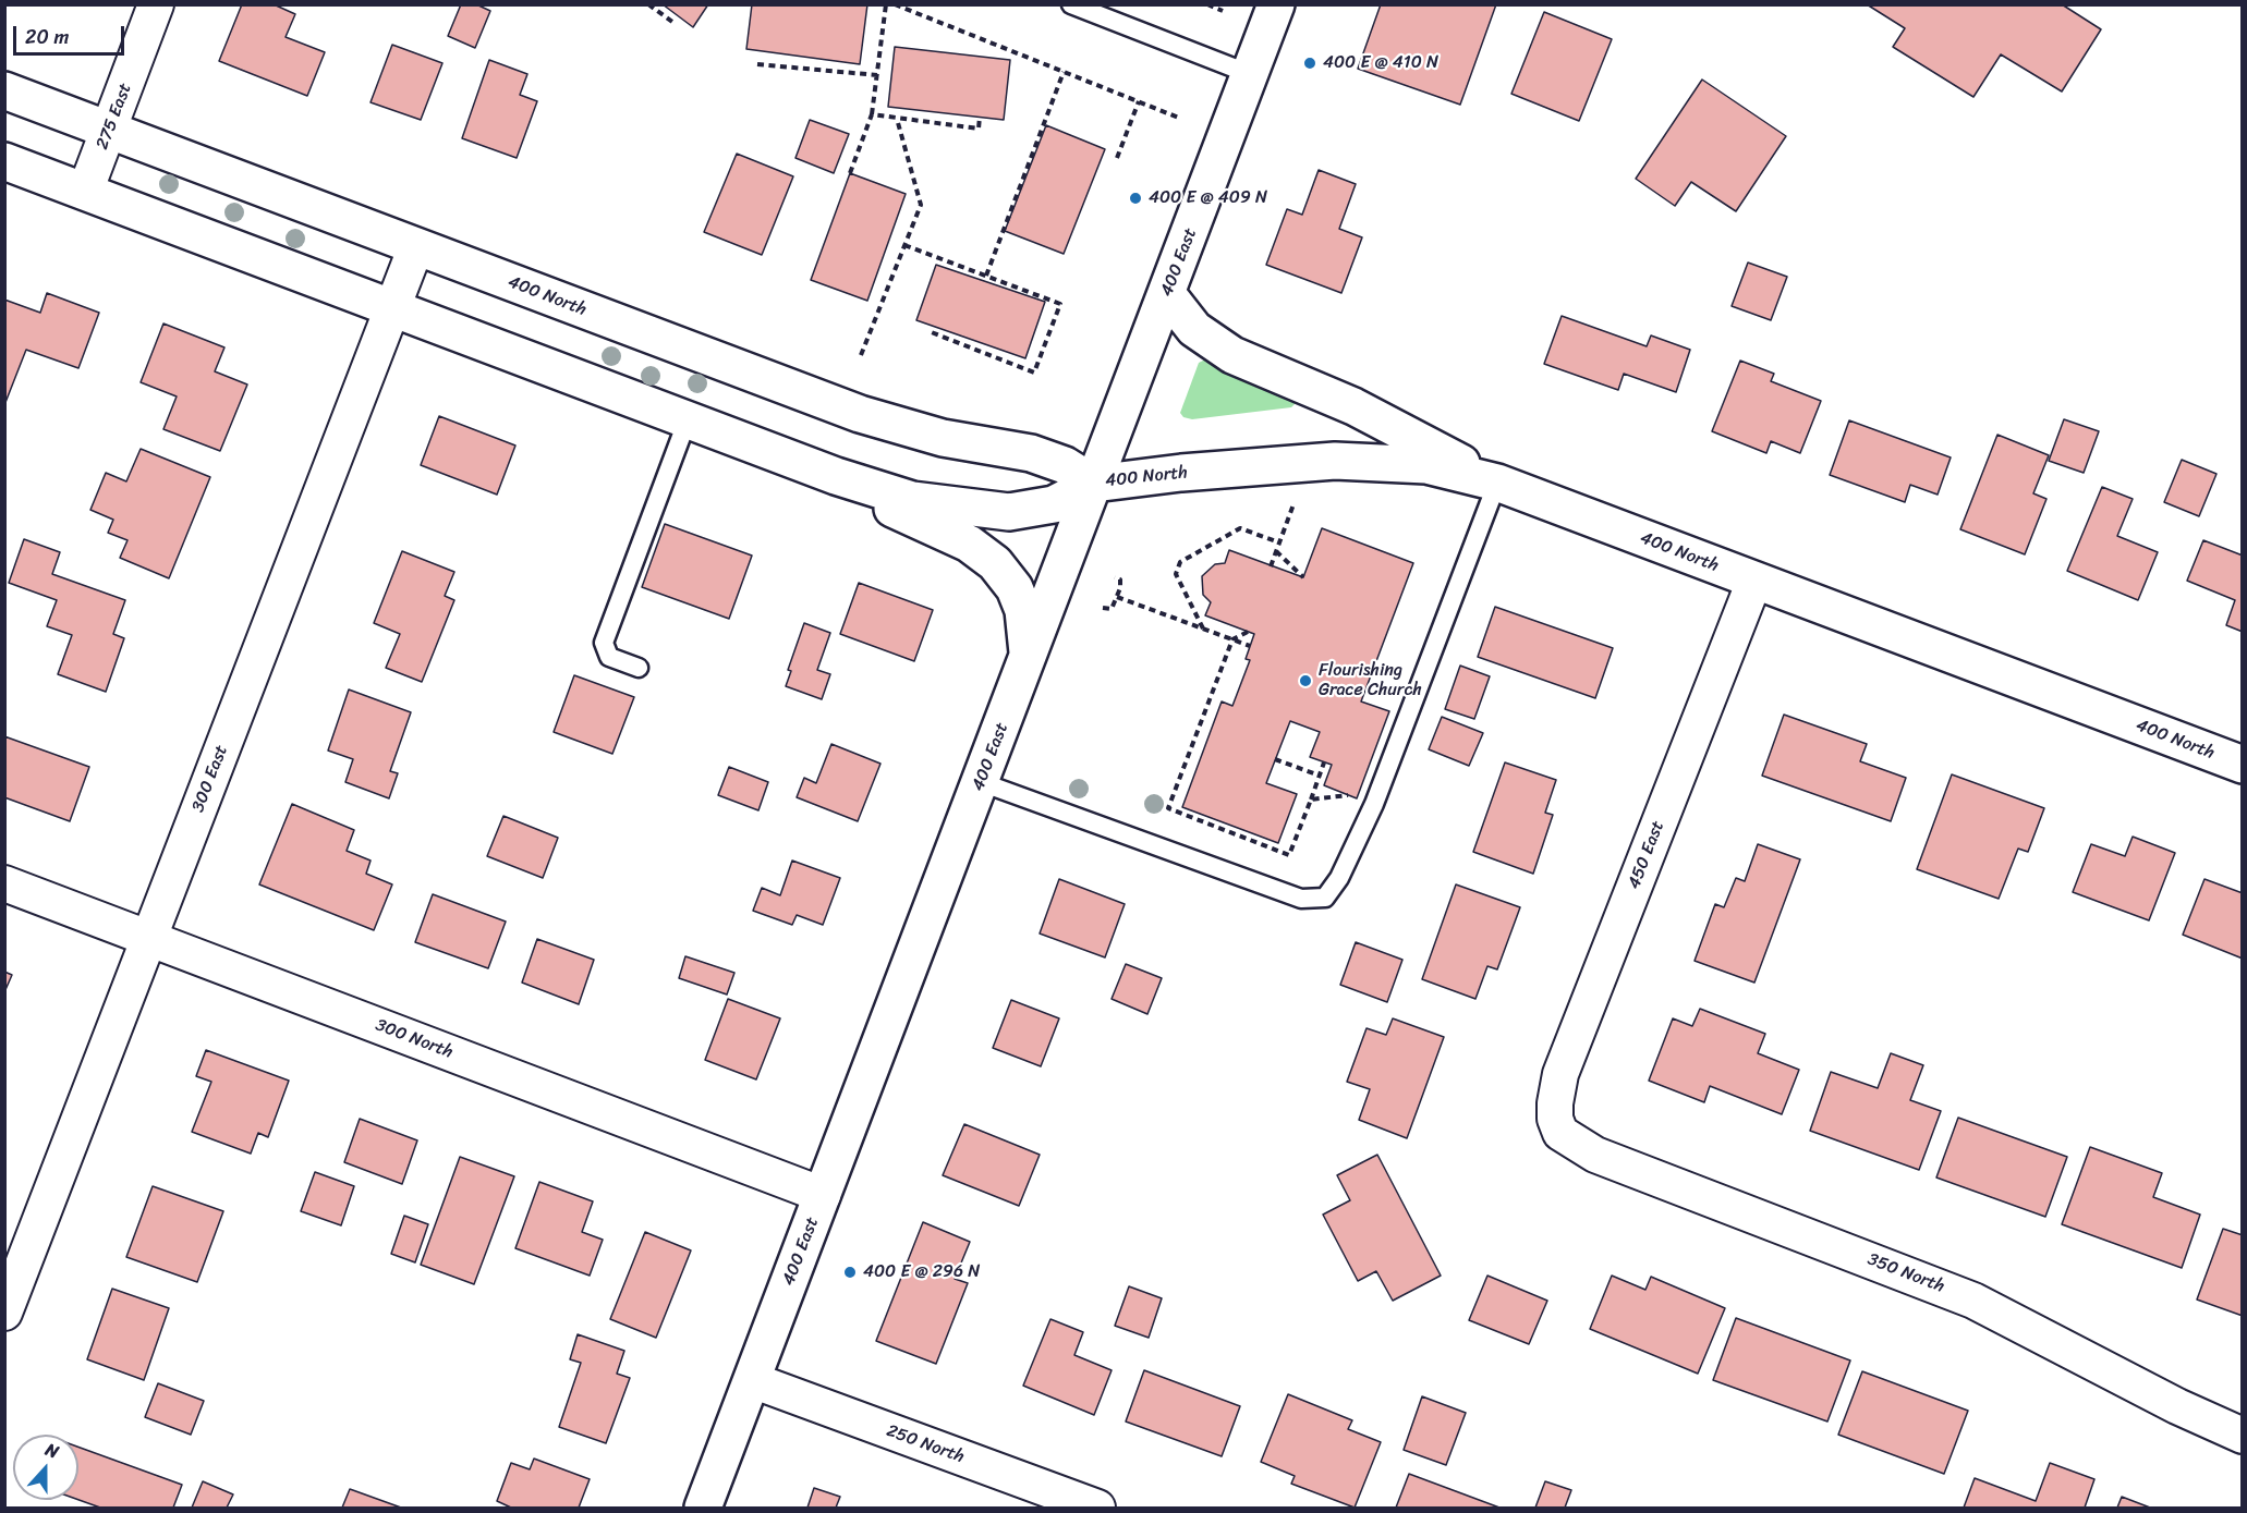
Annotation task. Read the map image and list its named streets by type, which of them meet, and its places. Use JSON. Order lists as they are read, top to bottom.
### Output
{
  "streets": {
    "main road": ["400 East", "400 North"],
    "street": [
      "275 East",
      "300 East",
      "450 East",
      "300 North",
      "350 North",
      "250 North"
    ]
  },
  "crossings": [
    ["275 East", "400 North"],
    ["400 East", "400 North"],
    ["400 East", "300 North"],
    ["400 East", "250 North"],
    ["400 North", "300 East"],
    ["400 North", "450 East"],
    ["300 East", "300 North"],
    ["450 East", "350 North"]
  ],
  "places": [
    "400 E @ 410 N",
    "400 E @ 409 N",
    "Flourishing Grace Church",
    "400 E @ 296 N"
  ],
  "scale_bar": "20 m",
  "north": "top"
}
